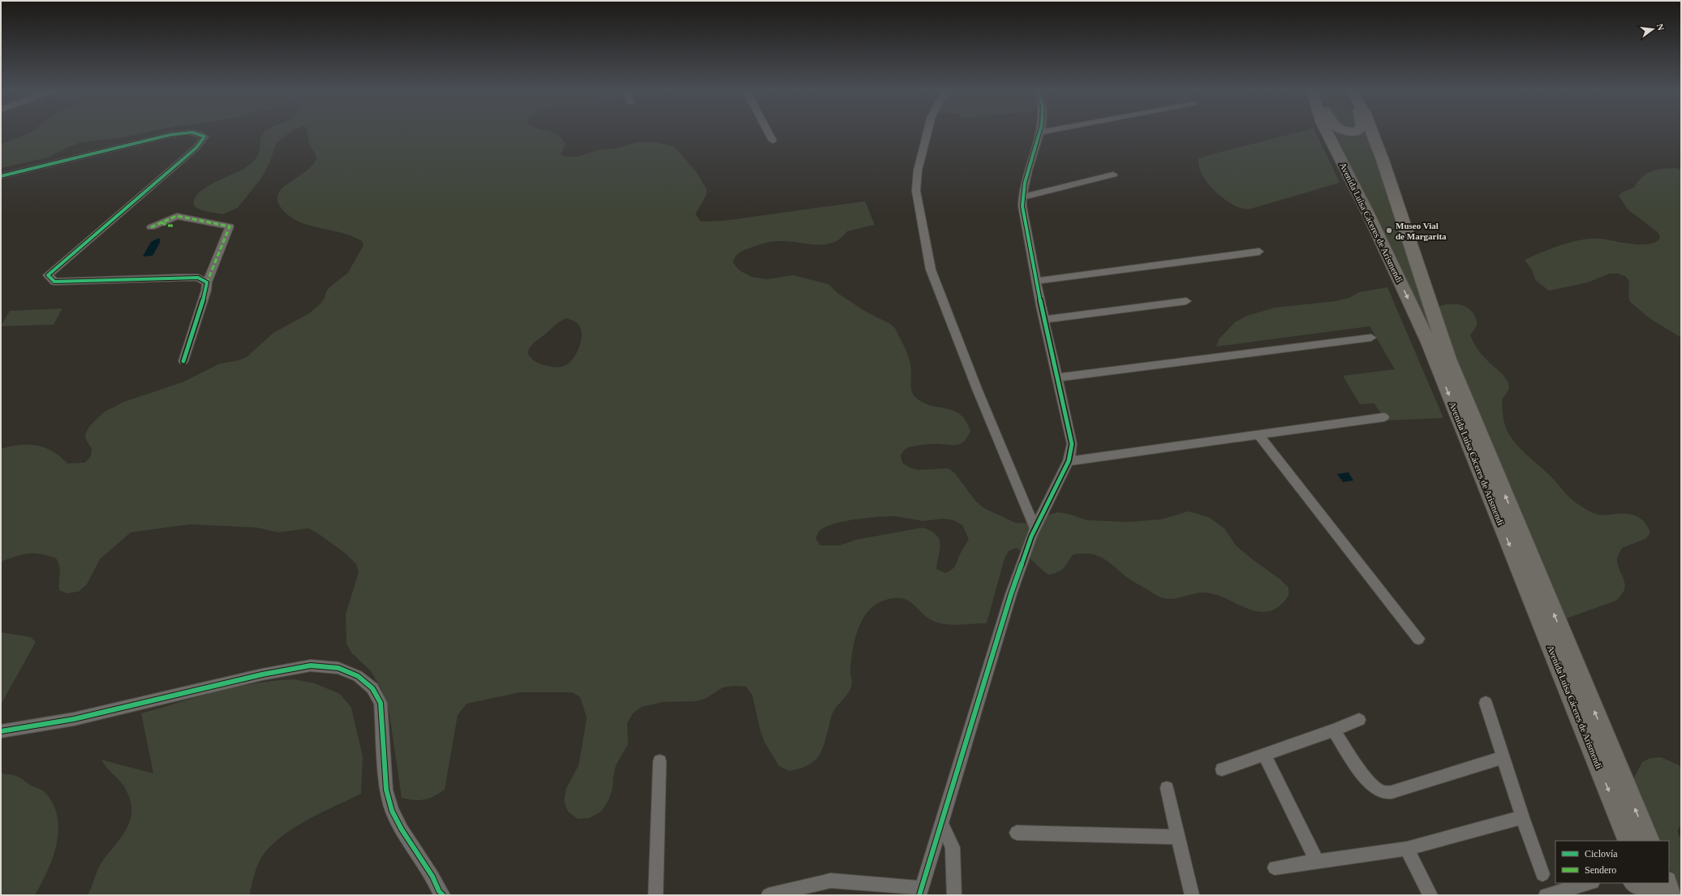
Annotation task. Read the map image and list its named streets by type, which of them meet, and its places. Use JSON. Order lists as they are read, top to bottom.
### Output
{
  "streets": {
    "main road": ["Avenida Luisa Cáceres de Arismendi"]
  },
  "places": ["Museo Vial de Margarita"],
  "legend": ["Ciclovía", "Sendero"],
  "north": "right"
}
